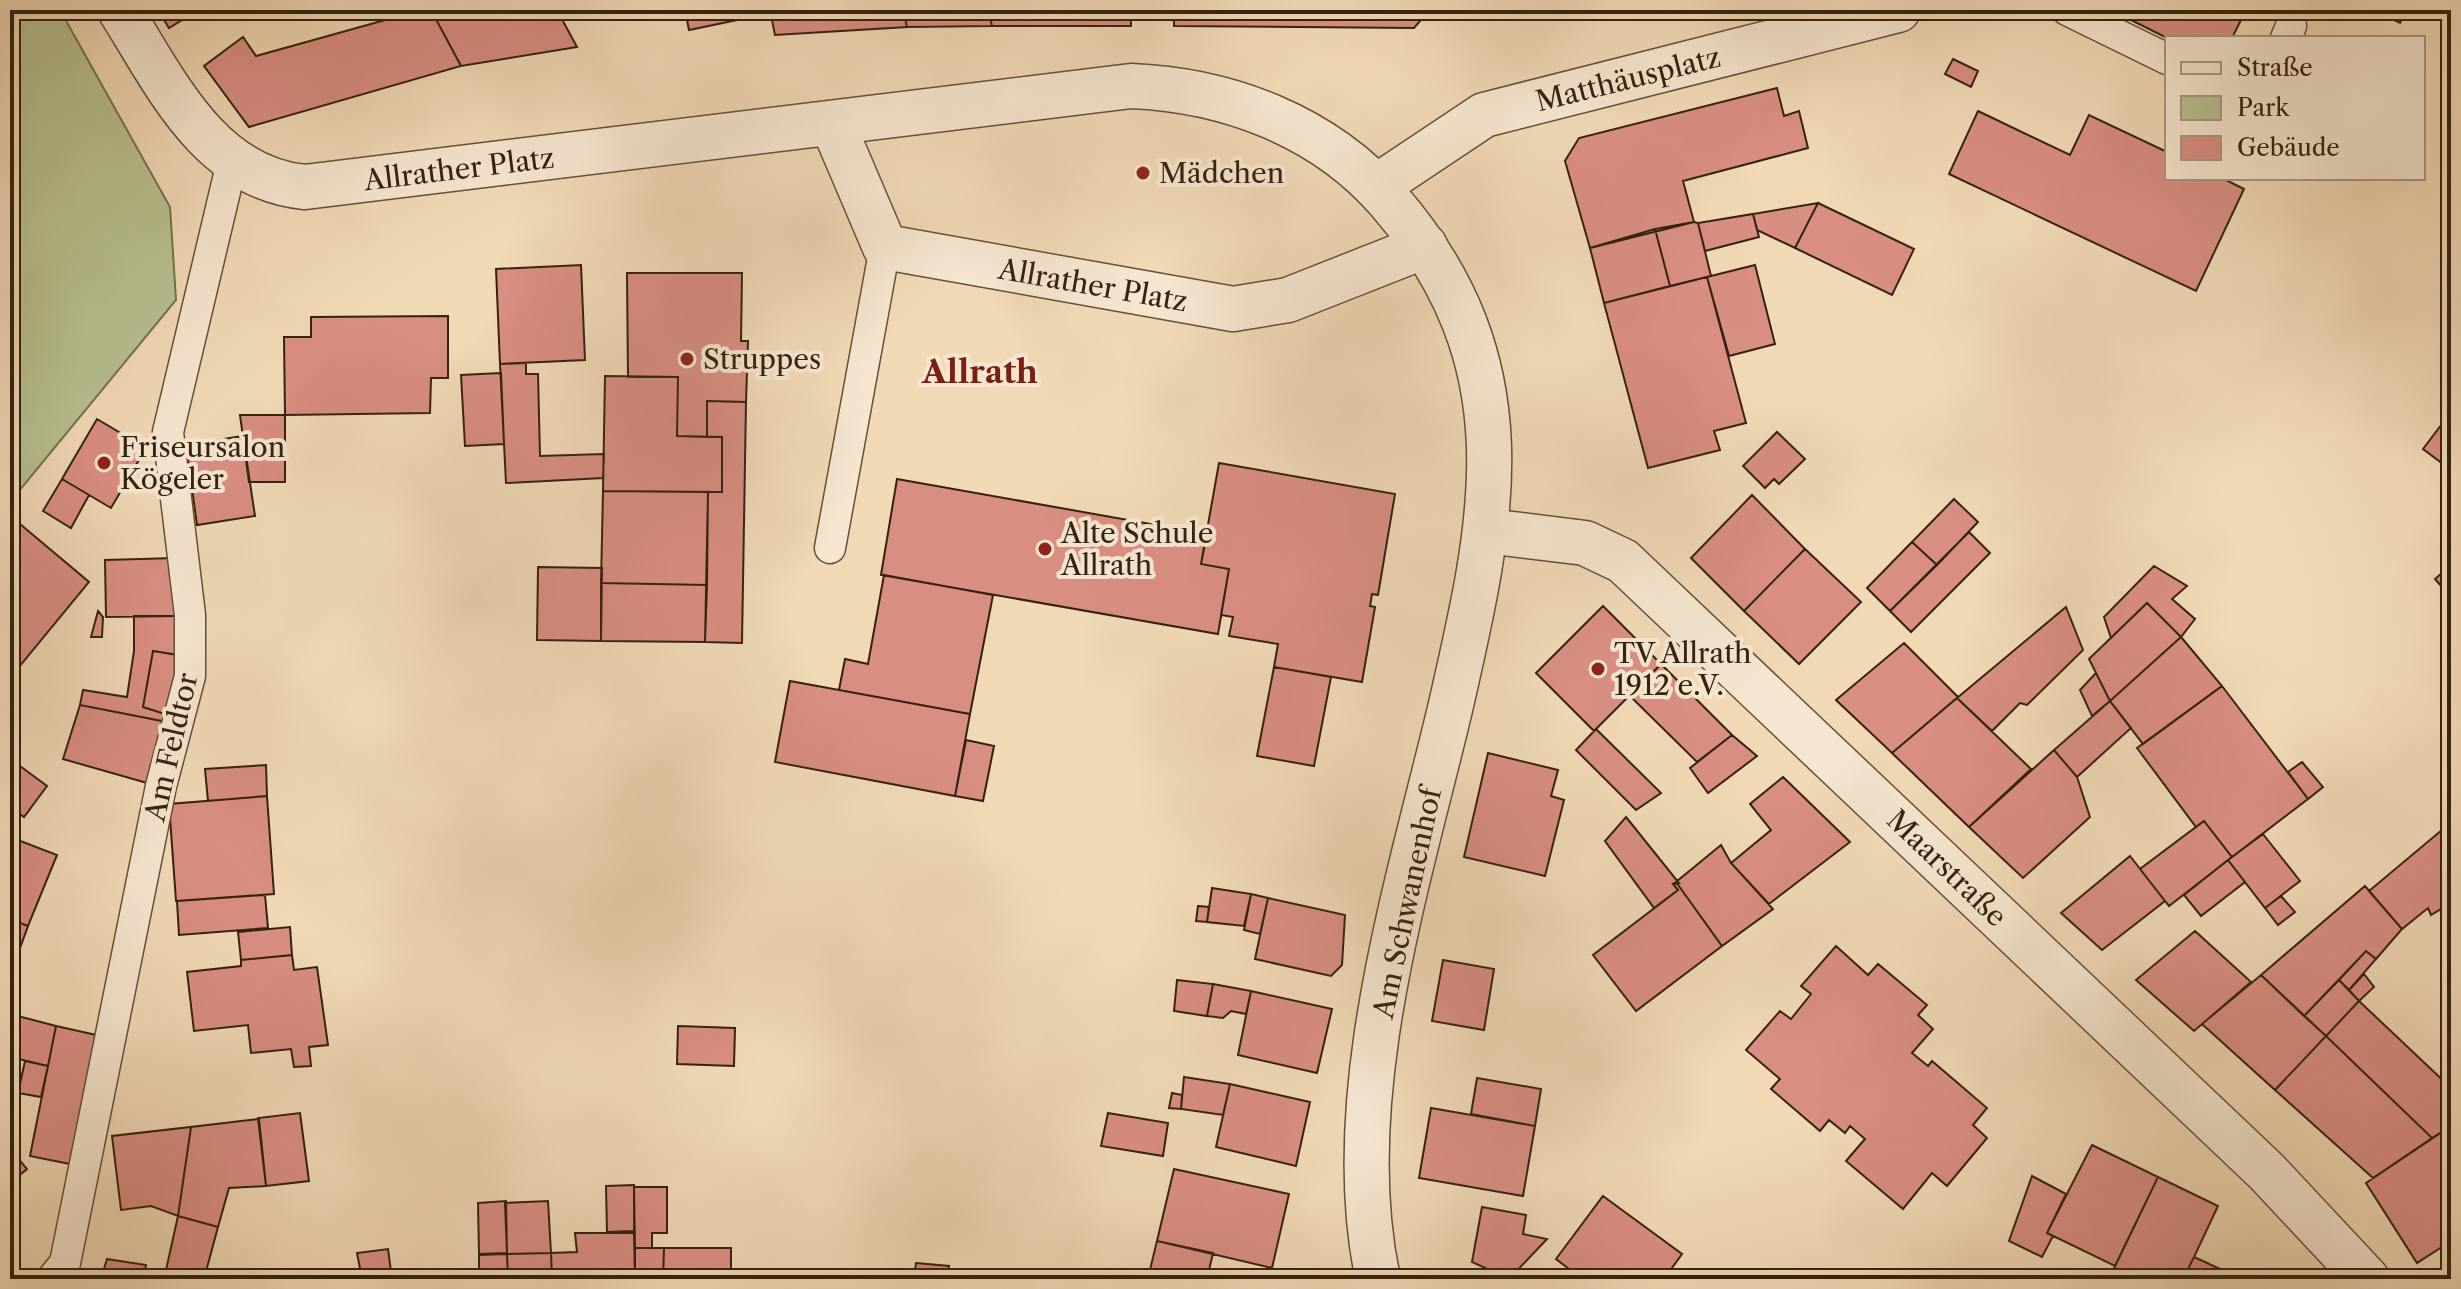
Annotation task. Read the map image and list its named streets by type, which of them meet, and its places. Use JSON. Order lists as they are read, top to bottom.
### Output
{
  "streets": {
    "street": [
      "Matthäusplatz",
      "Allrather Platz",
      "Maarstraße",
      "Am Schwanenhof"
    ],
    "lane": ["Am Feldtor"]
  },
  "crossings": [
    ["Matthäusplatz", "Allrather Platz"],
    ["Allrather Platz", "Am Feldtor"],
    ["Allrather Platz", "Maarstraße"],
    ["Allrather Platz", "Am Schwanenhof"],
    ["Maarstraße", "Am Schwanenhof"]
  ],
  "districts": ["Allrath"],
  "places": [
    "Mädchen",
    "Struppes",
    "Friseursalon Kögeler",
    "Alte Schule Allrath",
    "TV Allrath 1912 e.V."
  ],
  "legend": ["Straße", "Park", "Gebäude"]
}
